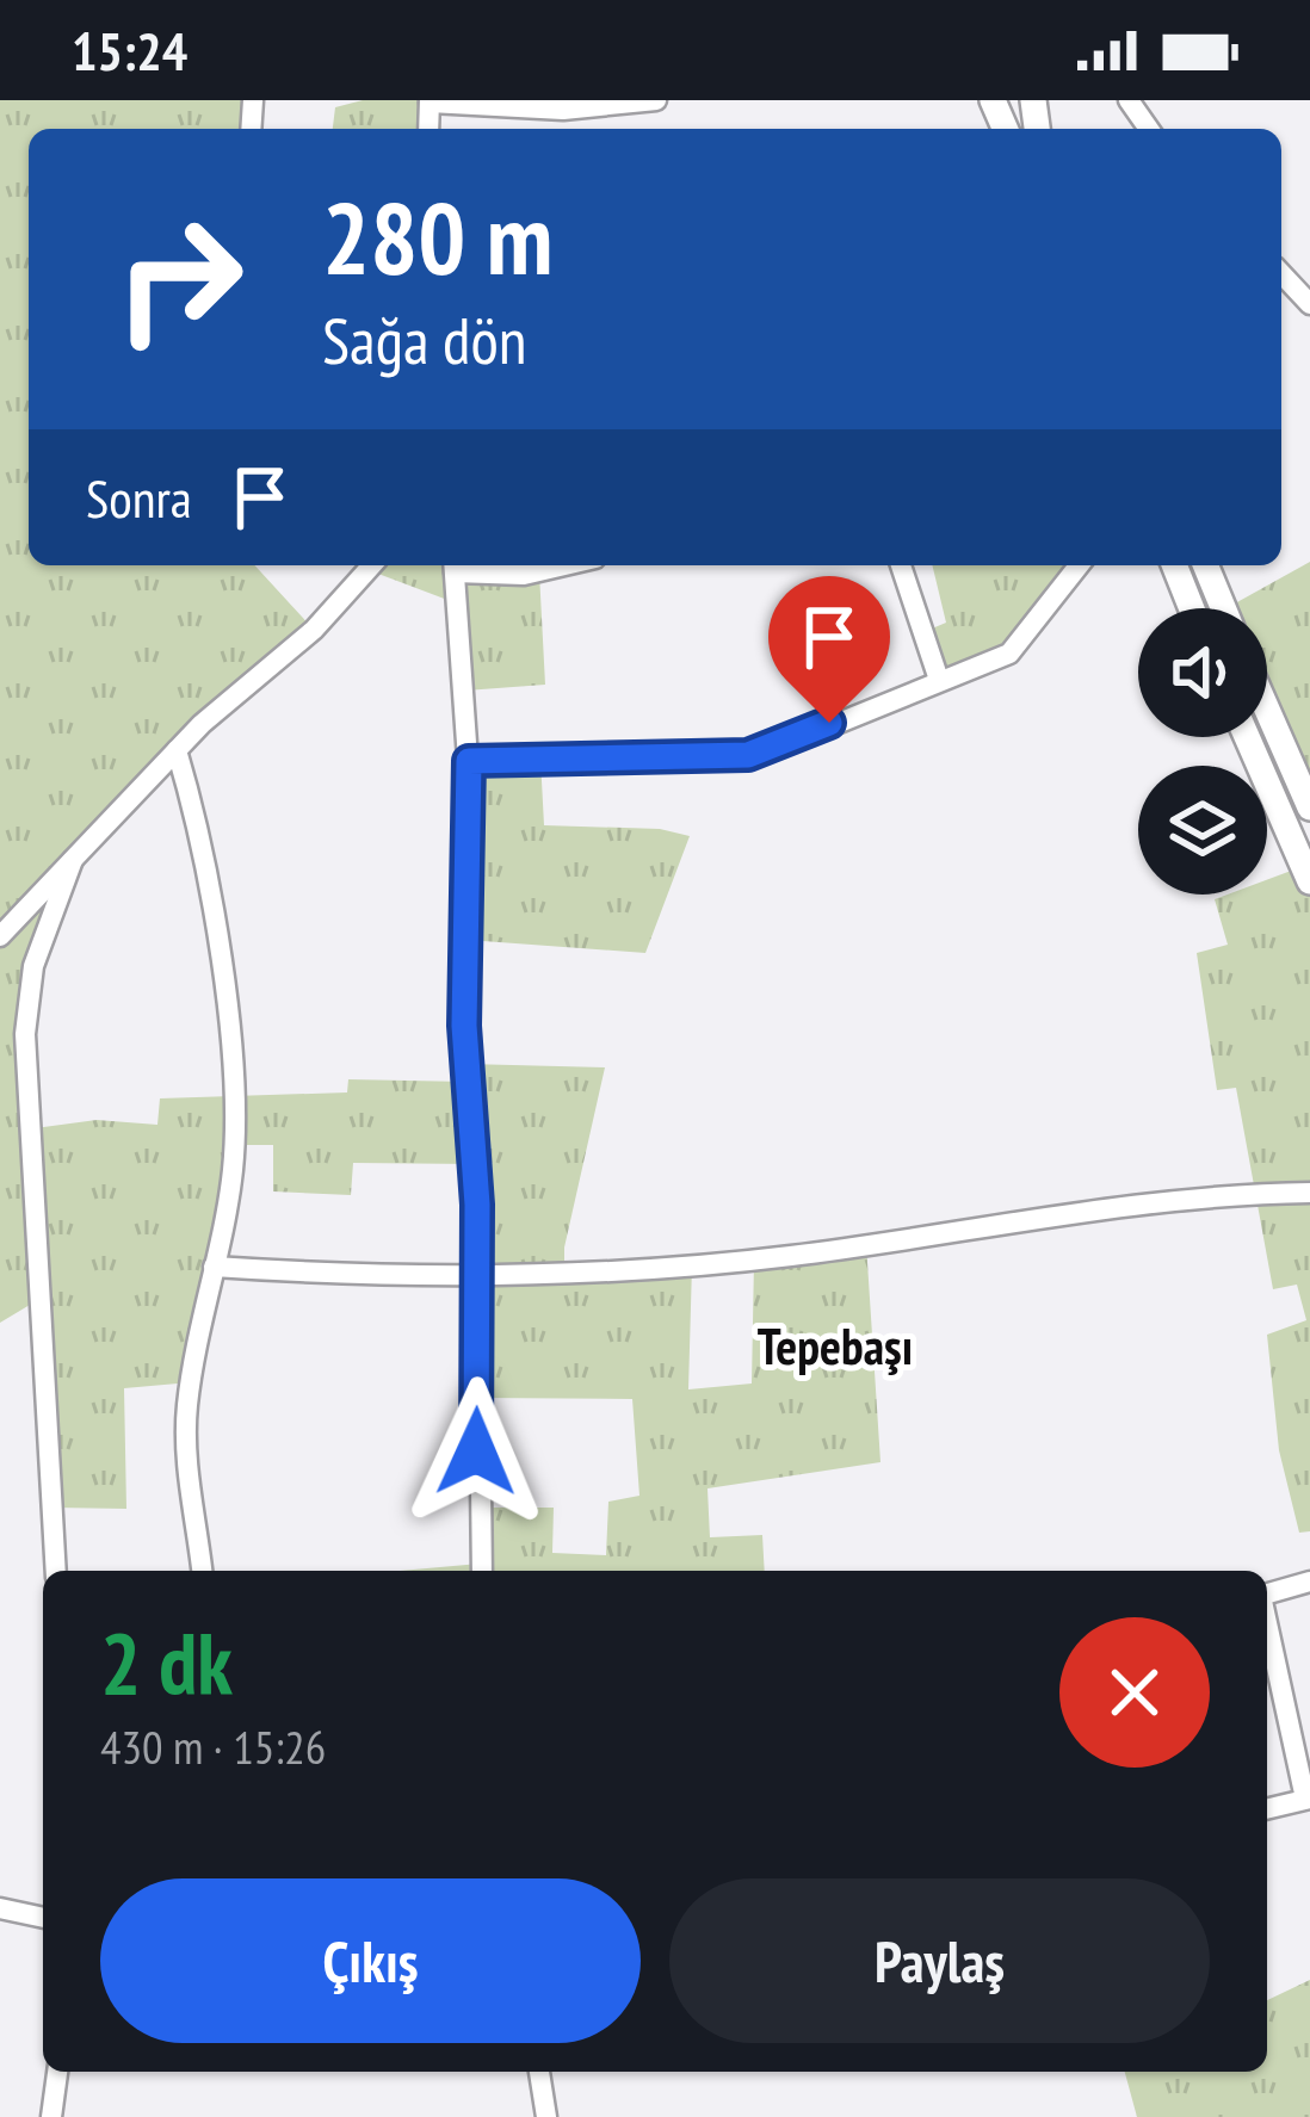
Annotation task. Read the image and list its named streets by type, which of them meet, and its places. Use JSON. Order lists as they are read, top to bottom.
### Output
{
  "districts": ["Tepebaşı"],
  "page": {
    "status": "15:24",
    "turn": ["280 m", "Sağa dön"],
    "then": "Sonra",
    "heading": ["2 dk", "430 m · 15:26"],
    "buttons": ["Çıkış", "Paylaş"]
  }
}
